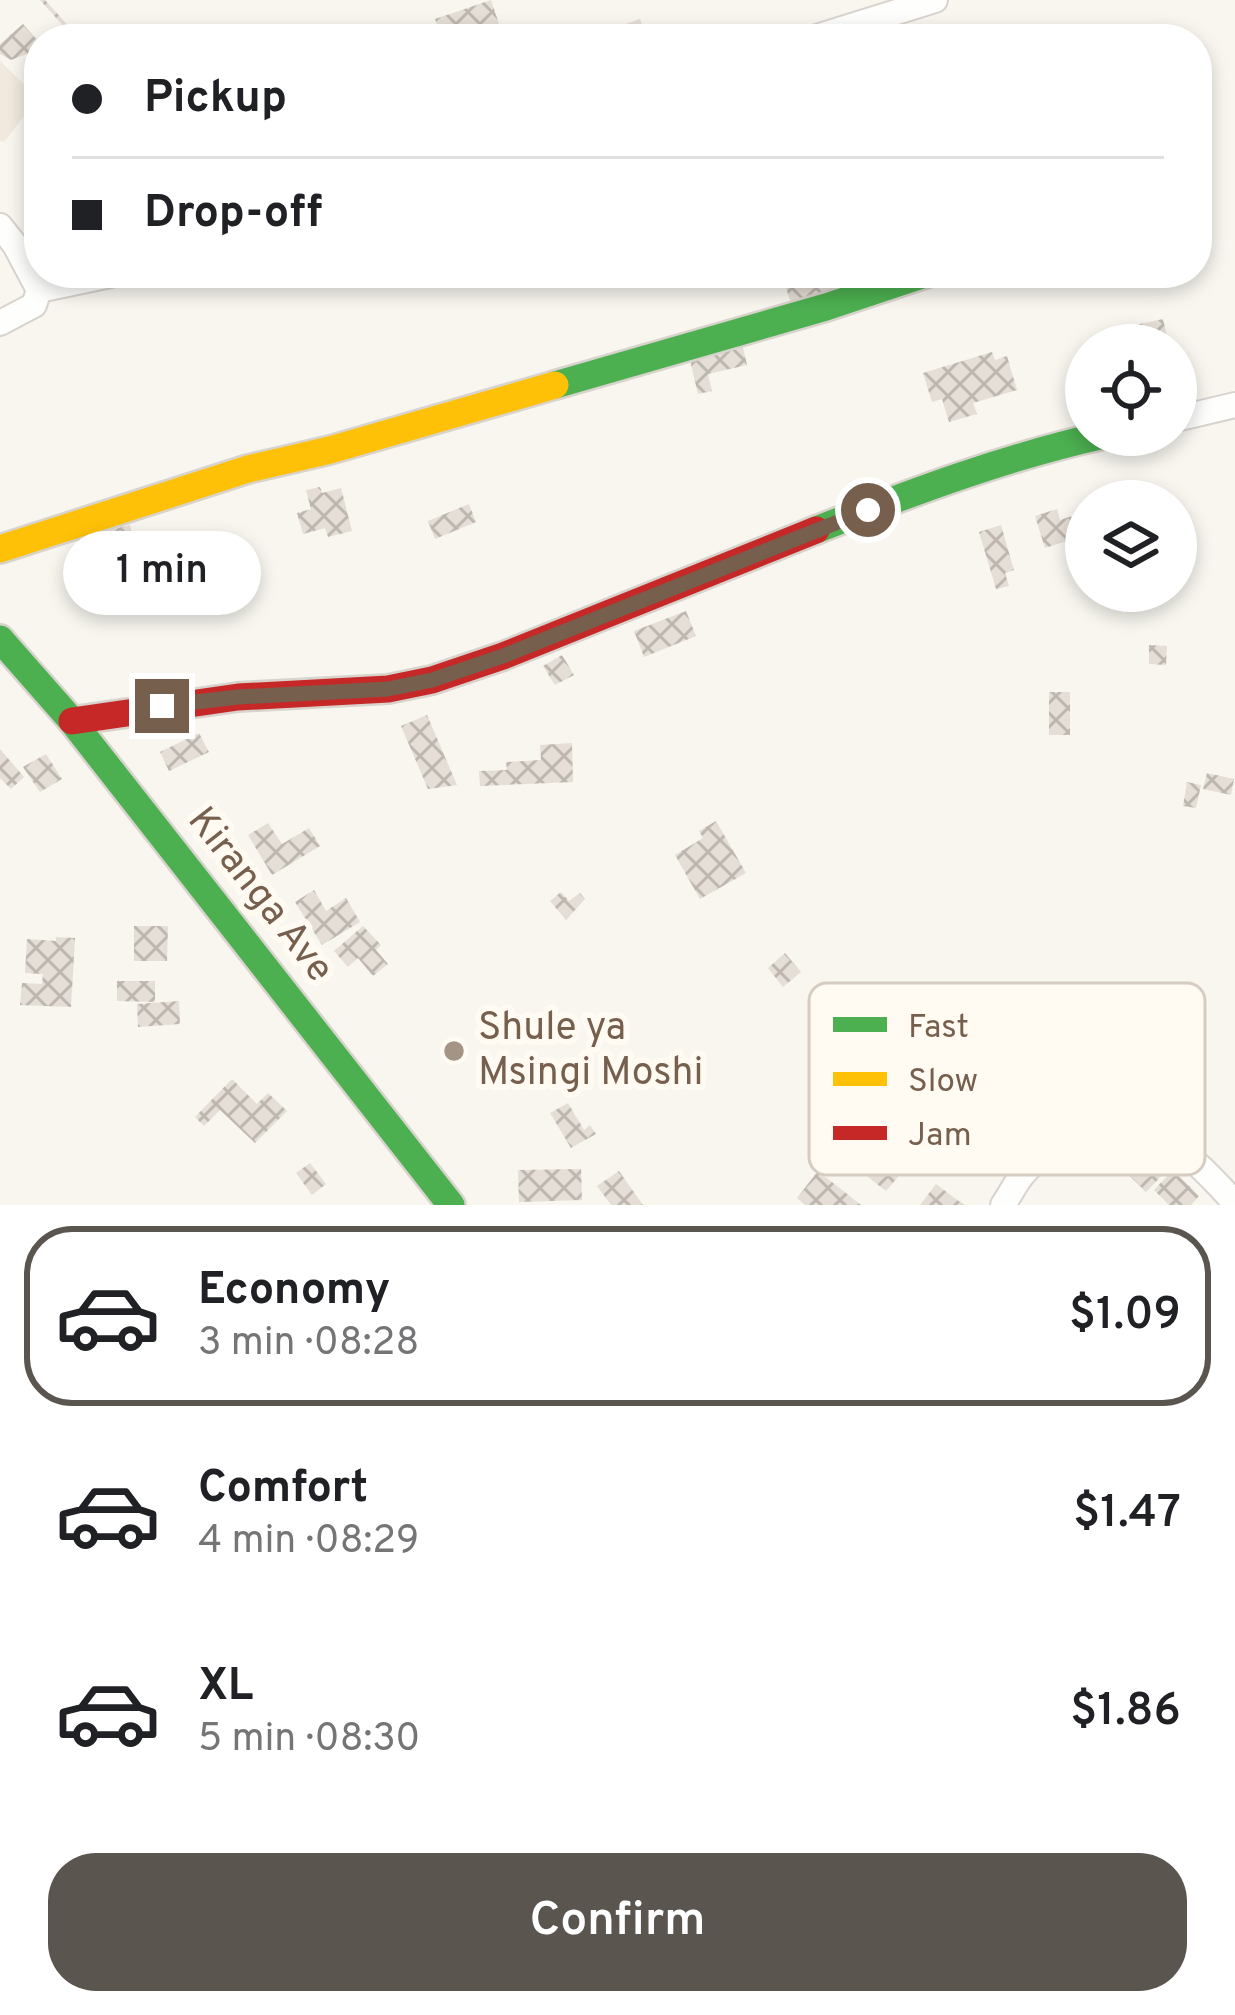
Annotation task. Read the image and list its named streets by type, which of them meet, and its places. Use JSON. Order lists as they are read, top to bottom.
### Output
{
  "streets": {
    "street": ["Kiranga Ave"]
  },
  "places": ["Shule ya Msingi Moshi"],
  "legend": ["Fast", "Slow", "Jam"],
  "page": {
    "banner": ["Pickup", "Drop-off"],
    "bubble": "1 min",
    "list": [
      {
        "name": "Economy",
        "note": "3 min · 08:28",
        "value": "$1.09"
      },
      {
        "name": "Comfort",
        "note": "4 min · 08:29",
        "value": "$1.47"
      },
      {
        "name": "XL",
        "note": "5 min · 08:30",
        "value": "$1.86"
      }
    ],
    "buttons": "Confirm"
  }
}
